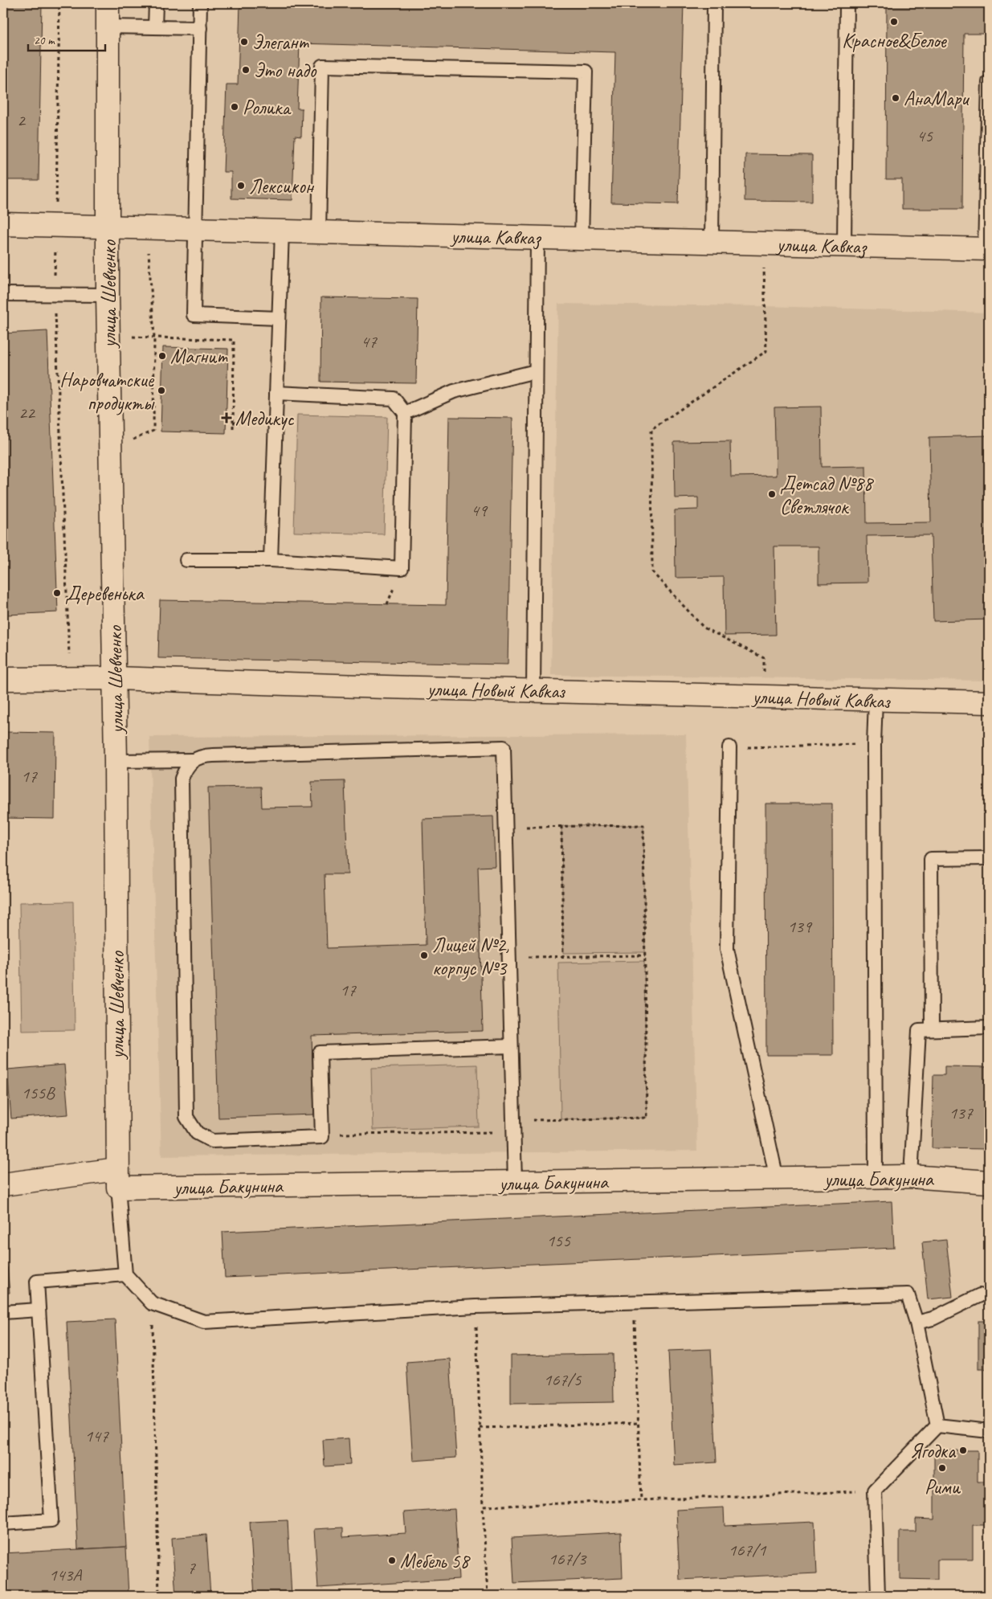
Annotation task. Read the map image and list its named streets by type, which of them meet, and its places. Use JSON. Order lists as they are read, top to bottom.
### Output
{
  "streets": {
    "street": [
      "улица Кавказ",
      "улица Шевченко",
      "улица Новый Кавказ",
      "улица Бакунина"
    ]
  },
  "crossings": [
    ["улица Кавказ", "улица Шевченко"],
    ["улица Шевченко", "улица Новый Кавказ"],
    ["улица Шевченко", "улица Бакунина"]
  ],
  "places": {
    "other": [
      "Красное&Белое",
      "Элегант",
      "Это надо",
      "АнаМари",
      "Ролика",
      "Лексикон",
      "Магнит",
      "Наровчатские продукты",
      "Детсад №88 Светлячок",
      "Деревенька",
      "Лицей №2, корпус №3",
      "Ягодка",
      "Рими",
      "Мебель 58"
    ],
    "health": ["Медикус"]
  },
  "house_numbers": [
    "2",
    "45",
    "47",
    "22",
    "49",
    "17",
    "139",
    "17",
    "155В",
    "137",
    "155",
    "167/5",
    "147",
    "167/1",
    "167/3",
    "7",
    "143А"
  ],
  "scale_bar": "20 m"
}
